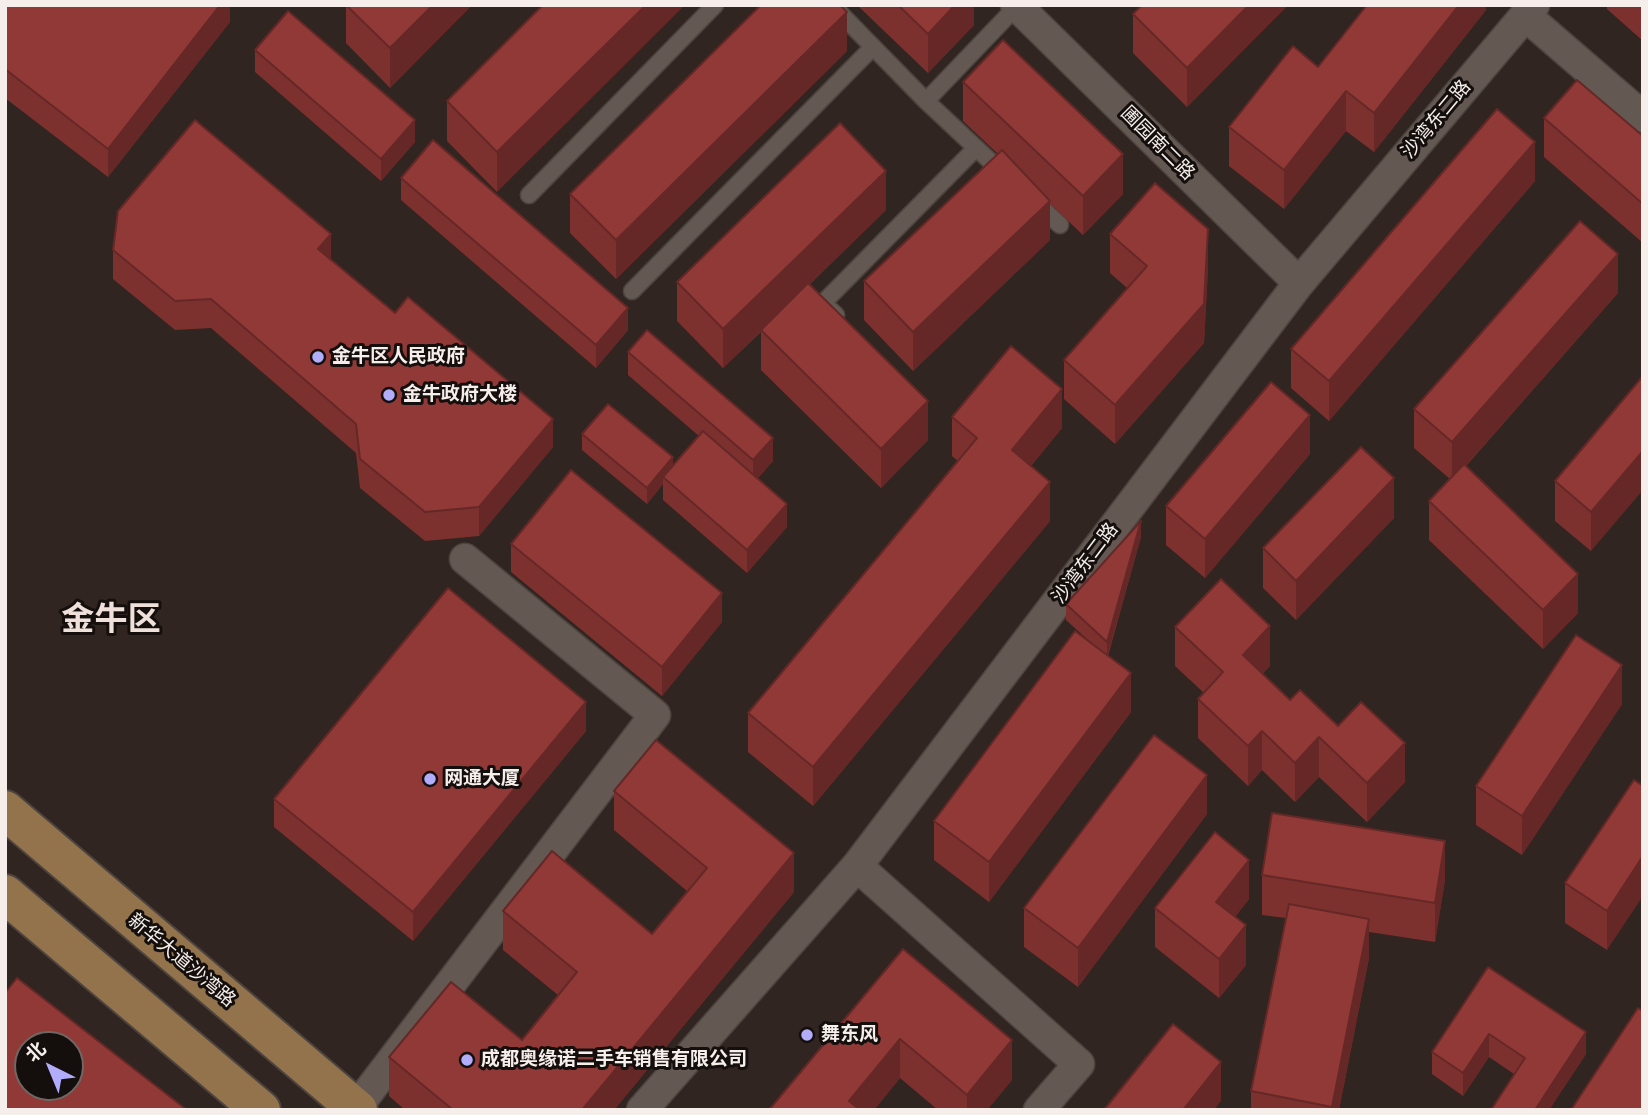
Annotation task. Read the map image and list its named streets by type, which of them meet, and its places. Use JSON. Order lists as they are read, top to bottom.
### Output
{
  "streets": {
    "main road": ["新华大道沙湾路"],
    "street": ["沙湾东二路", "圃园南二路"]
  },
  "crossings": [
    ["沙湾东二路", "圃园南二路"]
  ],
  "districts": ["金牛区"],
  "places": [
    "金牛区人民政府",
    "金牛政府大楼",
    "网通大厦",
    "舞东风",
    "成都奥缘诺二手车销售有限公司"
  ],
  "north": "top left"
}
